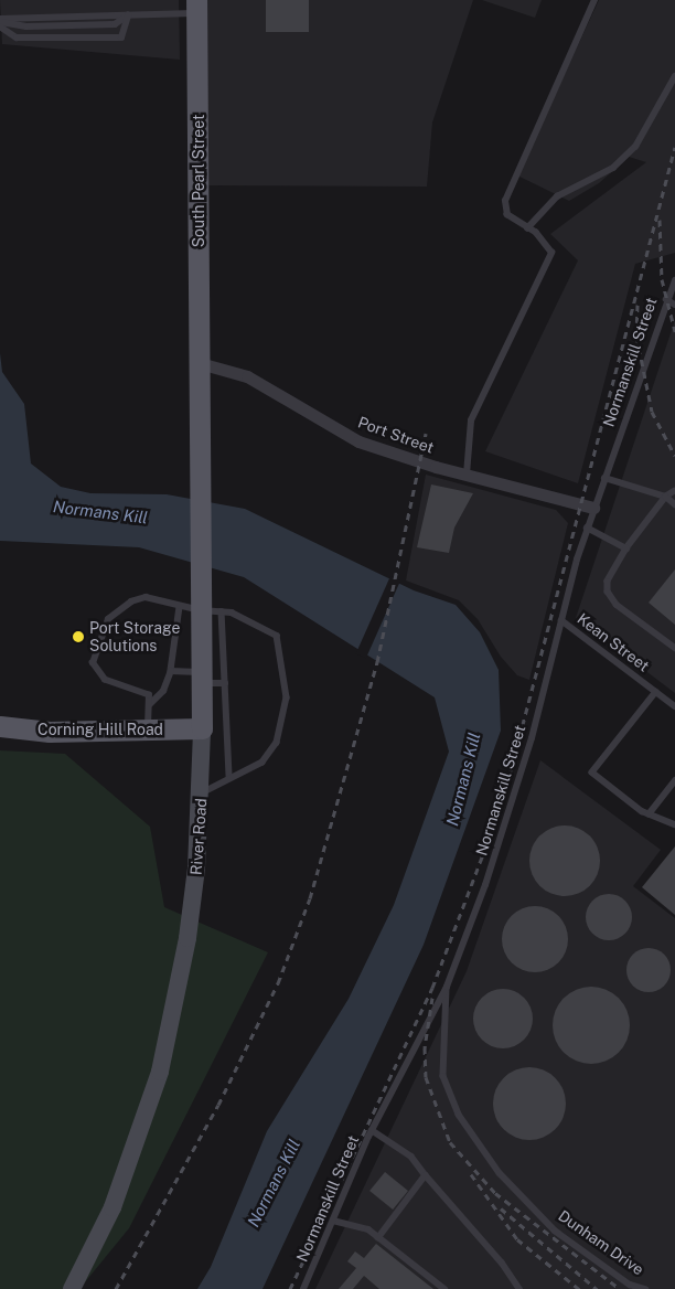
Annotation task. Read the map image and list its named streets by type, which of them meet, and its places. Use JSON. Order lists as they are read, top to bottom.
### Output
{
  "streets": {
    "main road": ["South Pearl Street", "Corning Hill Road", "River Road"],
    "street": ["Port Street"],
    "lane": ["Normanskill Street", "Kean Street", "Dunham Drive"]
  },
  "crossings": [
    ["South Pearl Street", "Port Street"],
    ["South Pearl Street", "River Road"],
    ["Normanskill Street", "Port Street"],
    ["Normanskill Street", "Kean Street"],
    ["Normanskill Street", "Dunham Drive"],
    ["Port Street", "River Road"],
    ["Corning Hill Road", "River Road"]
  ],
  "water": ["Normans Kill"],
  "places": ["Port Storage Solutions"]
}
